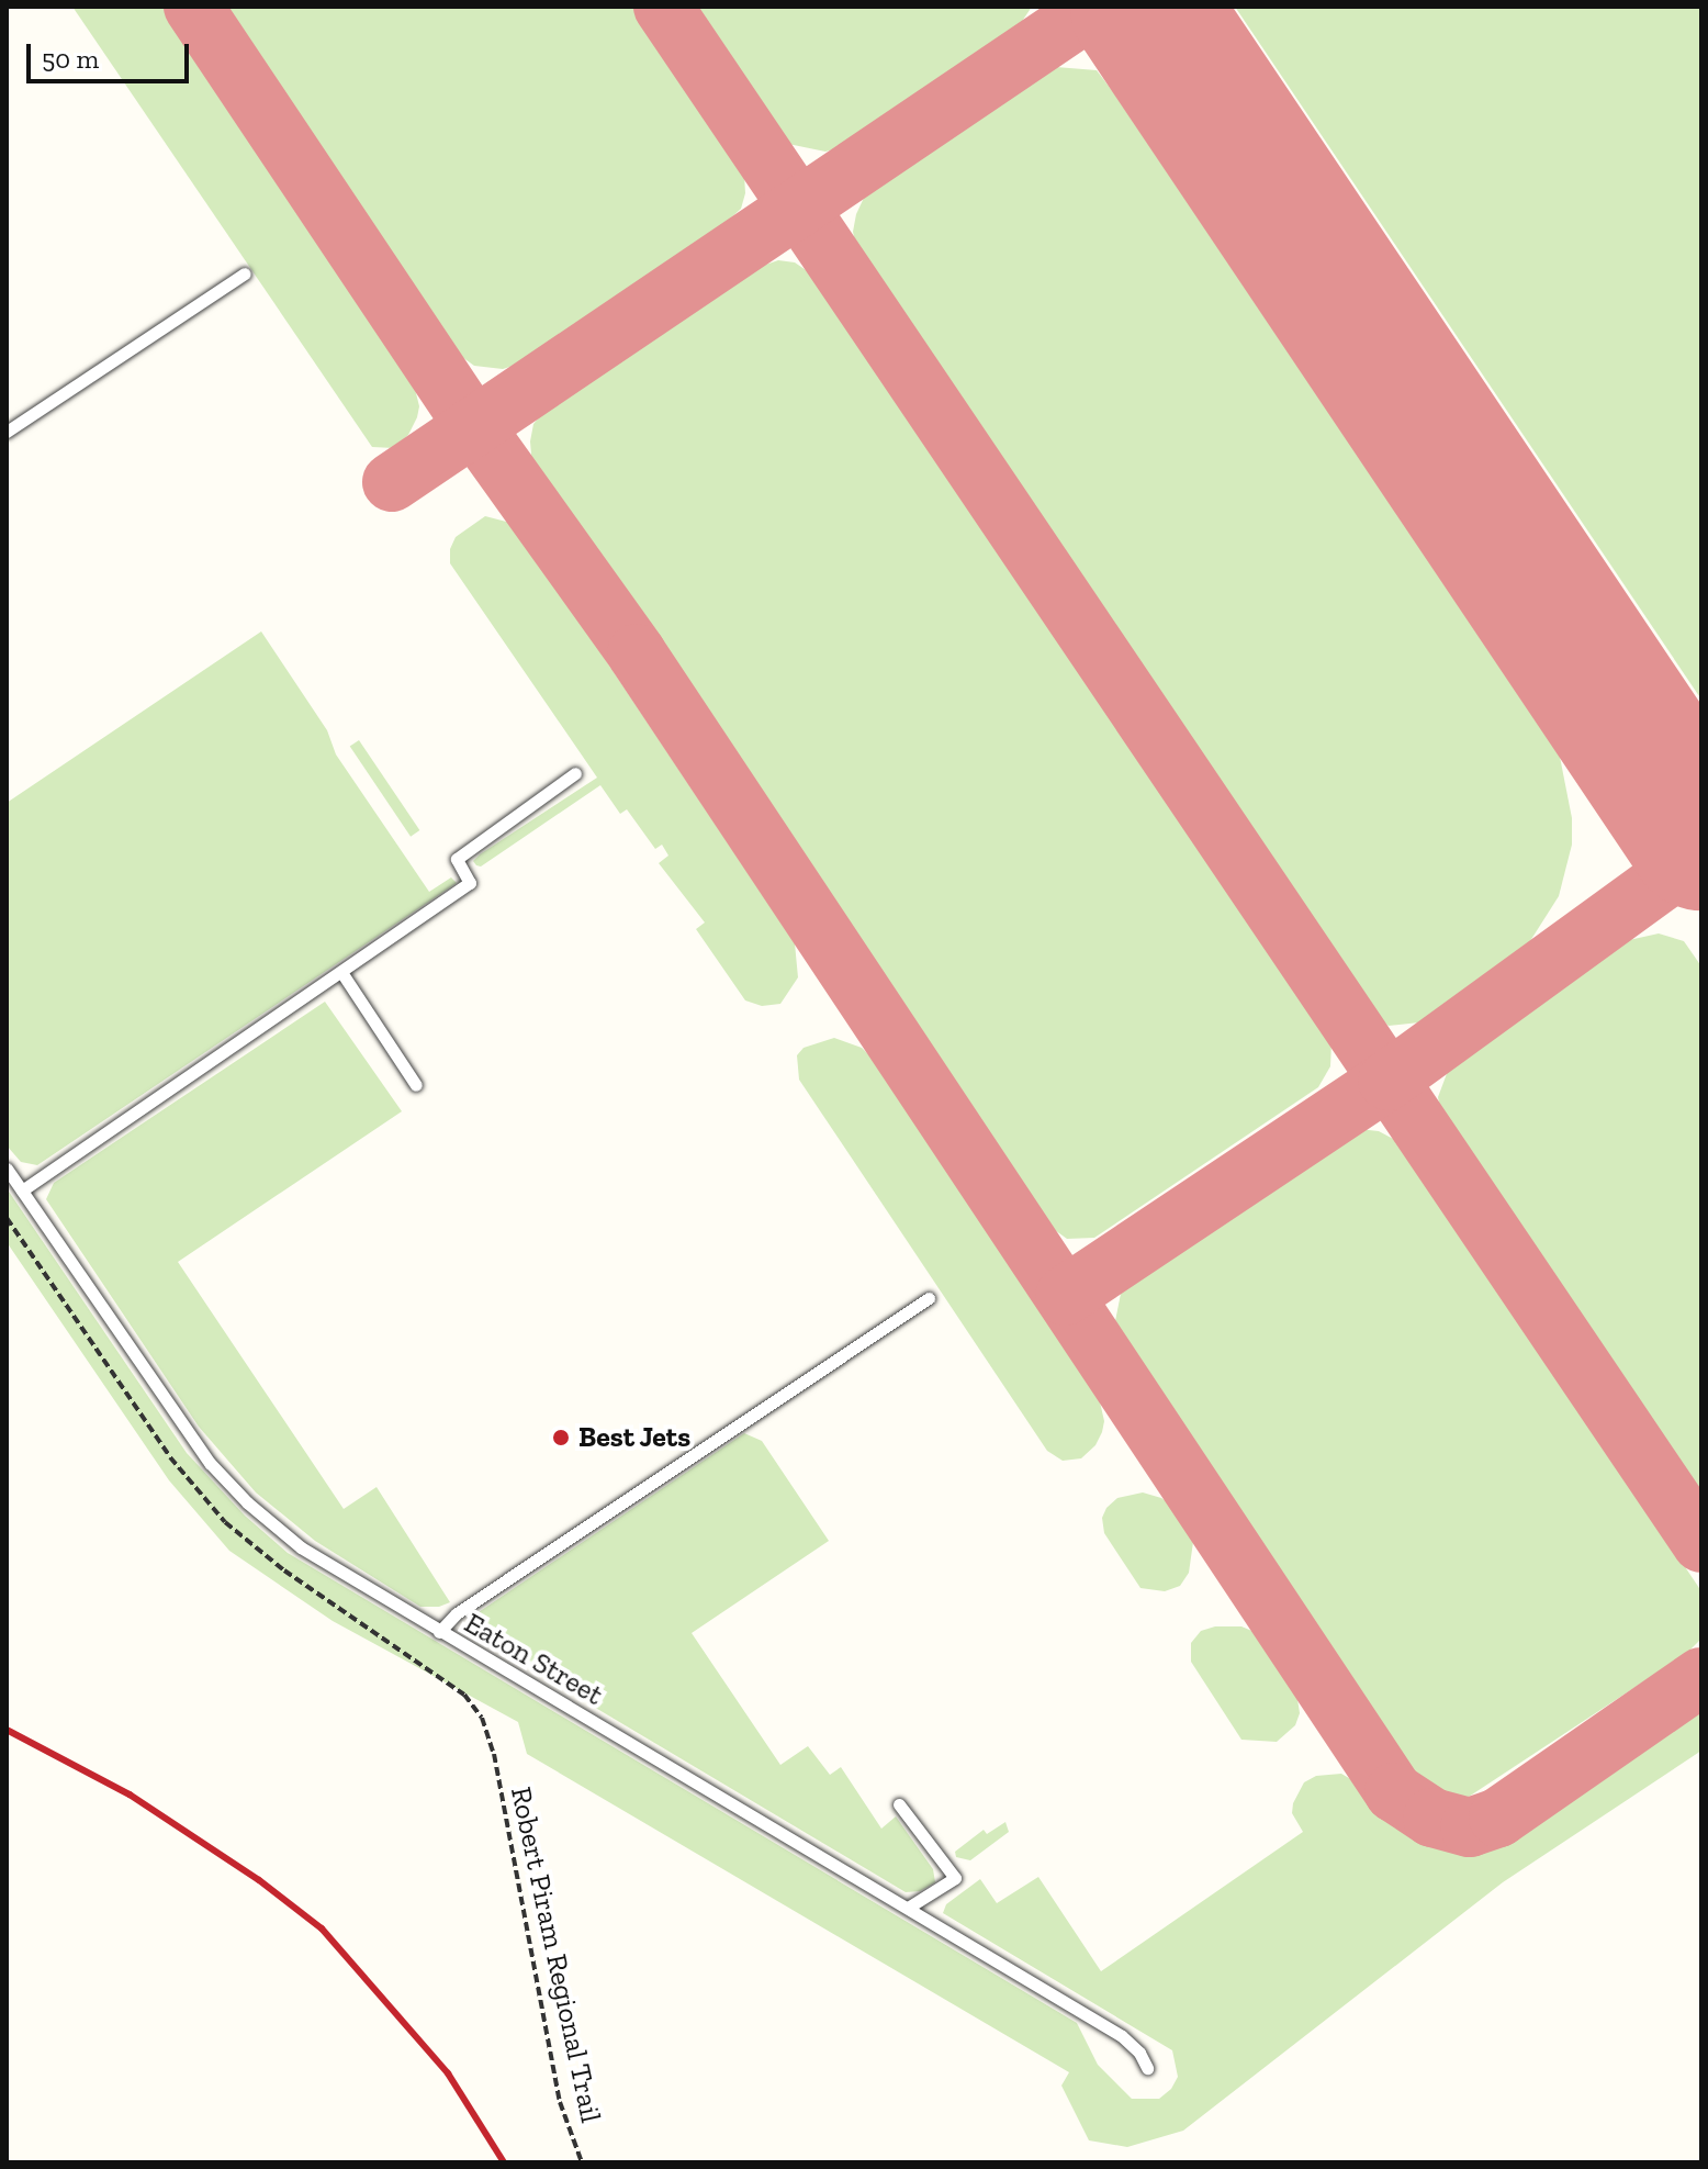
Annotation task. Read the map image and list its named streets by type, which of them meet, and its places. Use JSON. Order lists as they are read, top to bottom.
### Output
{
  "streets": {
    "lane": ["Eaton Street"],
    "path": ["Robert Piram Regional Trail"]
  },
  "places": ["Best Jets"],
  "scale_bar": "50 m"
}
